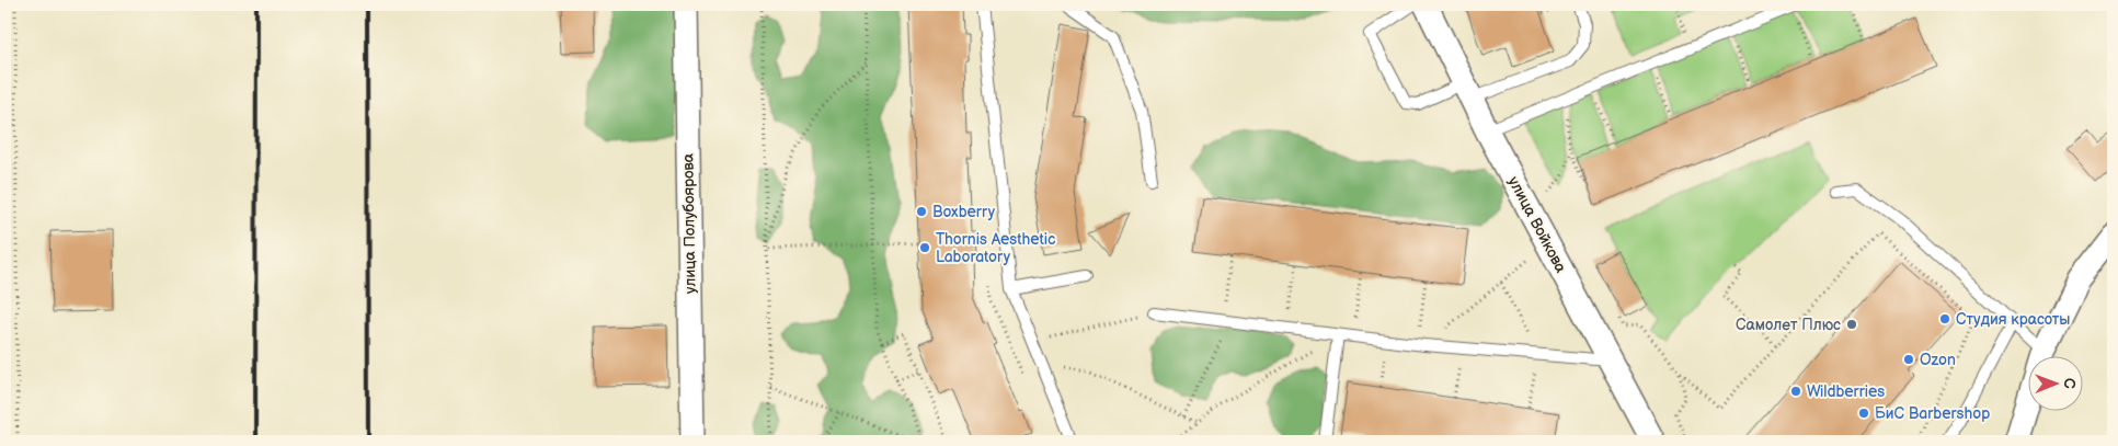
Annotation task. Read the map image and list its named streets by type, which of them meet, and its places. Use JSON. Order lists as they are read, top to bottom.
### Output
{
  "streets": {
    "street": ["улица Полубоярова", "улица Войкова"]
  },
  "places": [
    "Boxberry",
    "Thornis Aesthetic Laboratory",
    "Студия красоты",
    "Самолет Плюс",
    "Ozon",
    "Wildberries",
    "БиС Barbershop"
  ],
  "north": "right"
}
